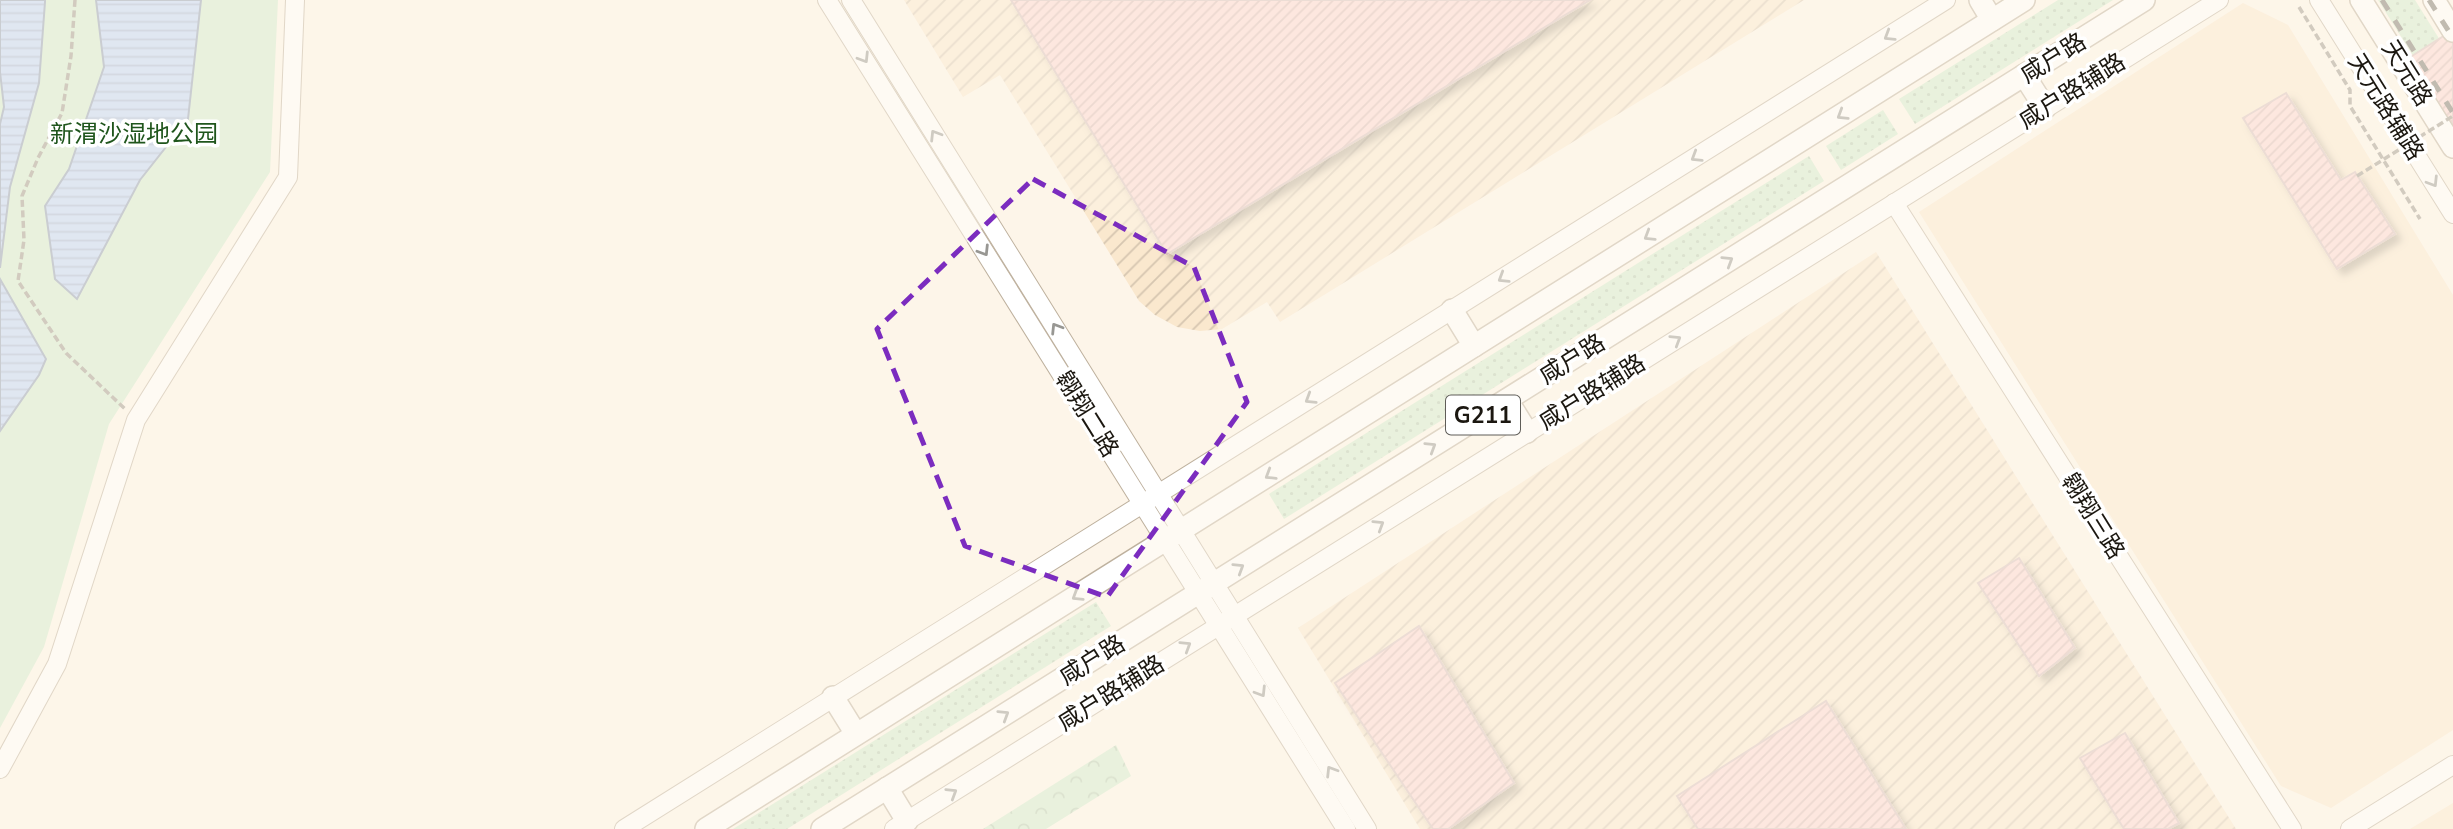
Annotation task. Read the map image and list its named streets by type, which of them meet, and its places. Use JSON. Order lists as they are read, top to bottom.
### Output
{
  "streets": {
    "main road": ["咸户路", "天元路", "G211"],
    "street": [
      "咸户路辅路",
      "天元路辅路",
      "翱翔二路",
      "翱翔三路"
    ]
  },
  "crossings": [
    ["咸户路", "翱翔二路"],
    ["咸户路辅路", "翱翔二路"],
    ["咸户路辅路", "翱翔三路"],
    ["翱翔二路", "G211"]
  ],
  "one_way": ["天元路辅路"],
  "parks": ["新渭沙湿地公园"]
}
